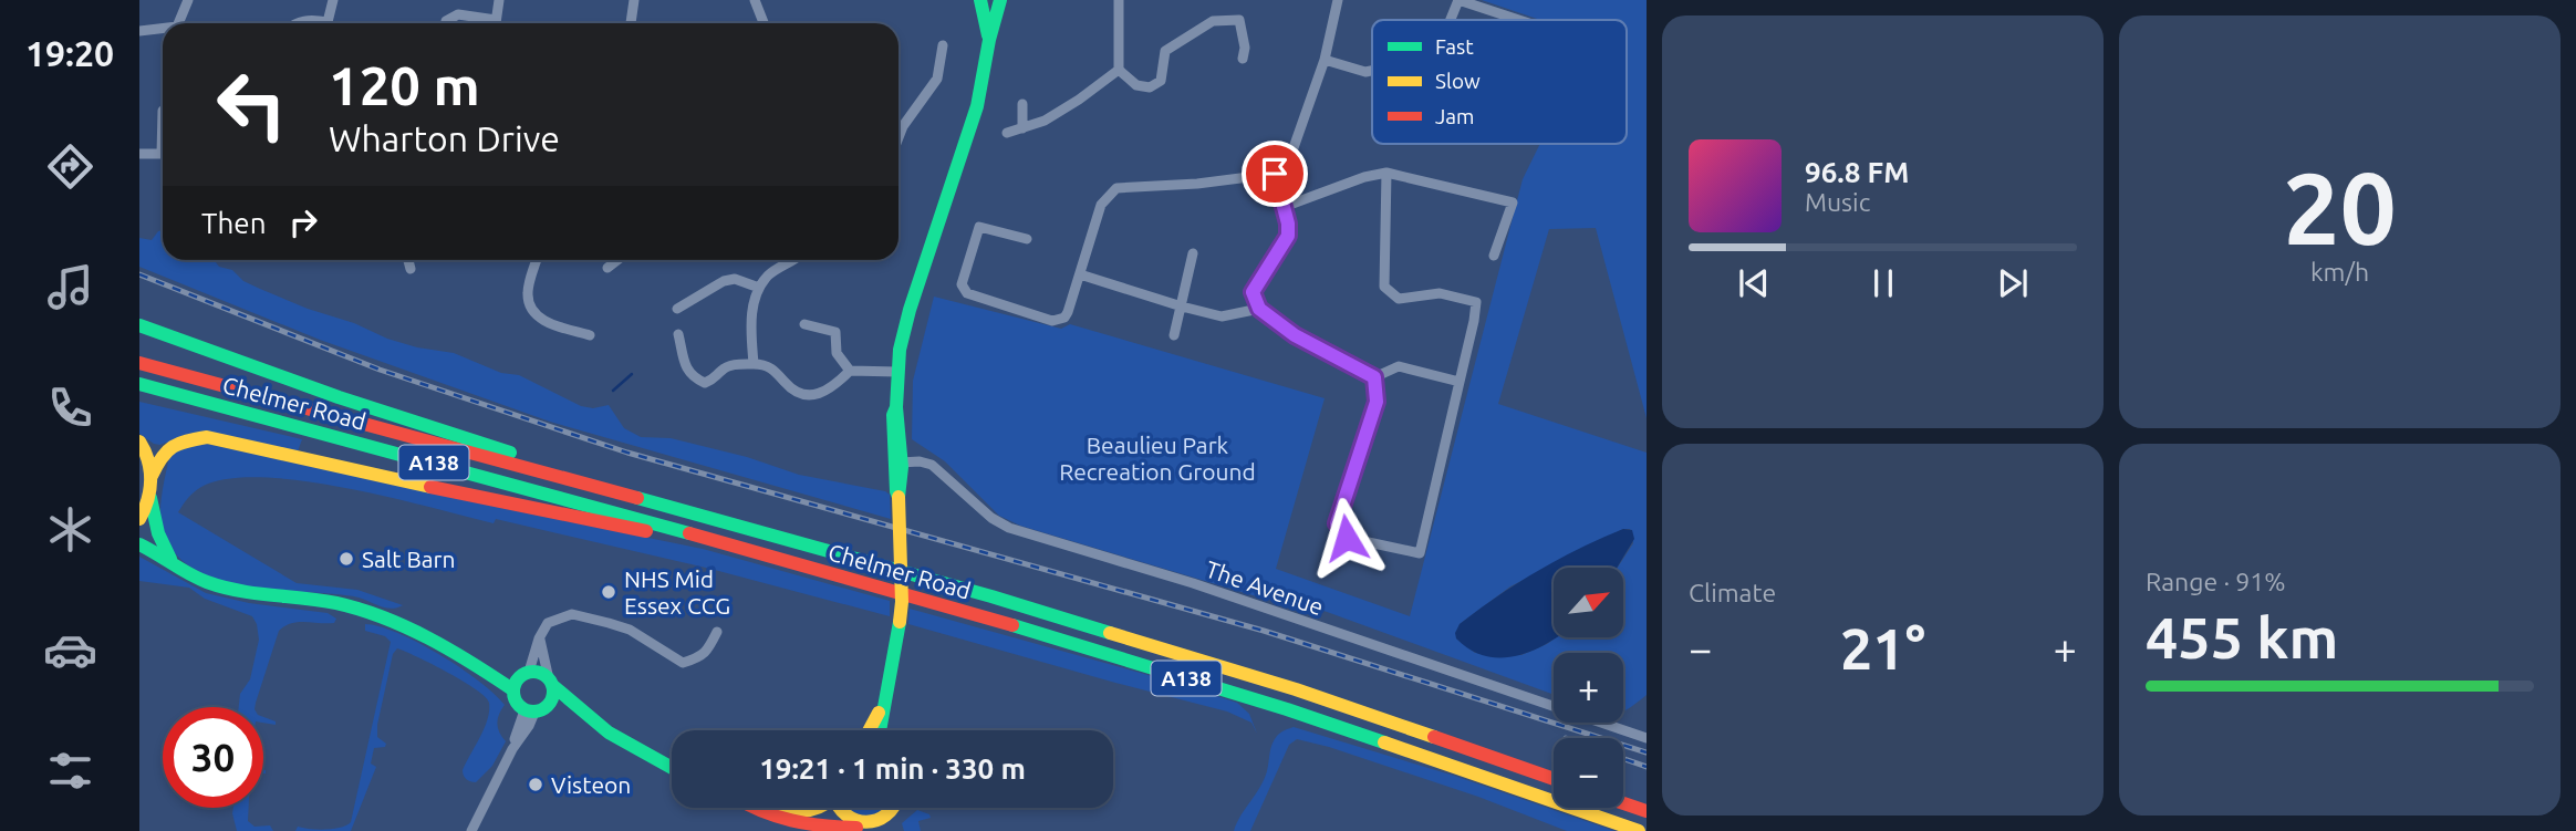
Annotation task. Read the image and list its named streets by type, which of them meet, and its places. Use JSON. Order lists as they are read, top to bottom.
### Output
{
  "streets": {
    "main road": ["Chelmer Road", "A138"],
    "street": ["The Avenue"]
  },
  "crossings": [
    ["Chelmer Road", "A138"]
  ],
  "parks": ["Beaulieu Park Recreation Ground"],
  "places": ["Salt Barn", "NHS Mid Essex CCG", "Visteon"],
  "legend": ["Fast", "Slow", "Jam"],
  "north": "top right",
  "page": {
    "tabs": "19:20",
    "tile": [
      ["20", "km/h"],
      "Climate",
      ["Range · 91%", "455 km"]
    ],
    "turn": ["120 m", "Wharton Drive"],
    "song": ["96.8 FM", "Music"],
    "then": "Then",
    "map_buttons": ["+", "−"],
    "heat": ["−", "21°", "+"],
    "limit": "30",
    "trip": "19:21 · 1 min · 330 m"
  }
}
